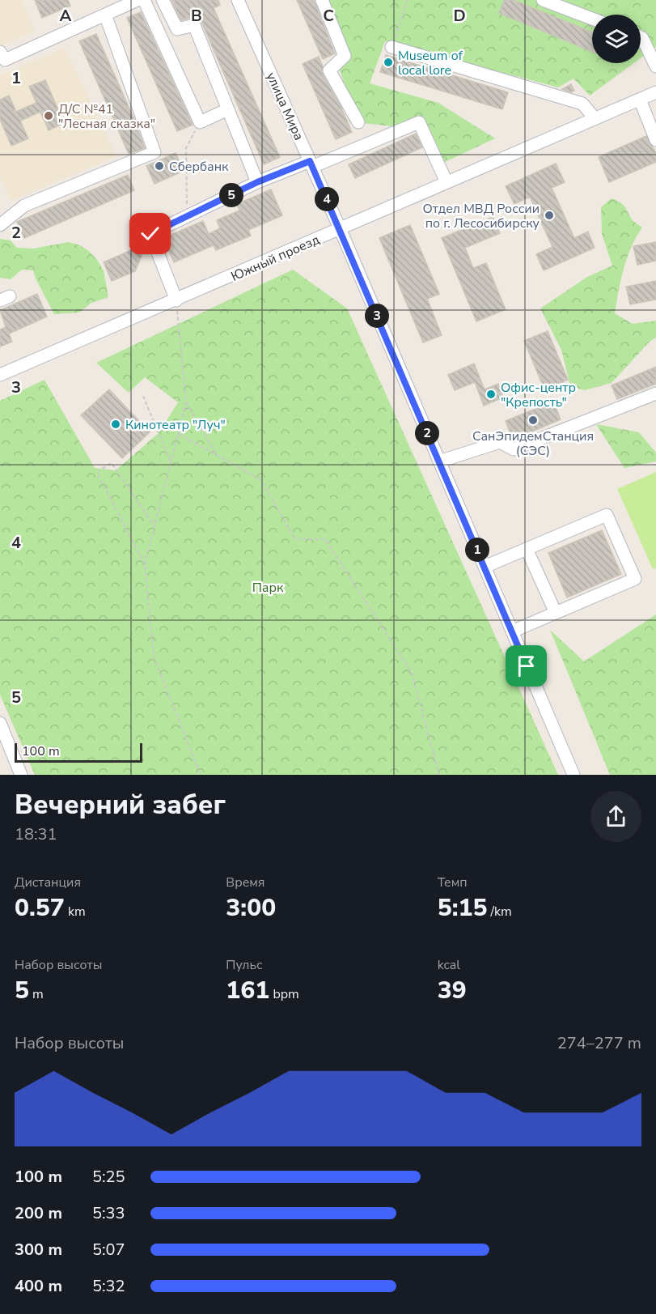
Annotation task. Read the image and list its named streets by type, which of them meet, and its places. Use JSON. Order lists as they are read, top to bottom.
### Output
{
  "streets": {
    "street": ["улица Мира", "Южный проезд"]
  },
  "crossings": [
    ["улица Мира", "Южный проезд"]
  ],
  "parks": ["Парк"],
  "places": [
    "Museum of local lore",
    "Д/С №41 \"Лесная сказка\"",
    "Сбербанк",
    "Отдел МВД России по г. Лесосибирску",
    "Офис-центр \"Крепость\"",
    "СанЭпидемСтанция (СЭС)",
    "Кинотеатр \"Луч\""
  ],
  "scale_bar": "100 m",
  "page": {
    "pins": [
      "5",
      "4",
      "3",
      "2",
      "1"
    ],
    "scale": "100 m",
    "heading": ["Вечерний забег", "18:31"],
    "stats": [
      ["Дистанция", "0.57 km"],
      ["Время", "3:00"],
      ["Темп", "5:15 /km"],
      ["Набор высоты", "5 m"],
      ["Пульс", "161 bpm"],
      ["kcal", "39"]
    ],
    "chart": ["Набор высоты", "274–277 m"],
    "list": [
      {
        "name": "100 m",
        "note": "5:25"
      },
      {
        "name": "200 m",
        "note": "5:33"
      },
      {
        "name": "300 m",
        "note": "5:07"
      },
      {
        "name": "400 m",
        "note": "5:32"
      }
    ]
  },
  "grid": {
    "columns": [
      "A",
      "B",
      "C",
      "D"
    ],
    "rows": [
      "1",
      "2",
      "3",
      "4",
      "5"
    ]
  }
}
